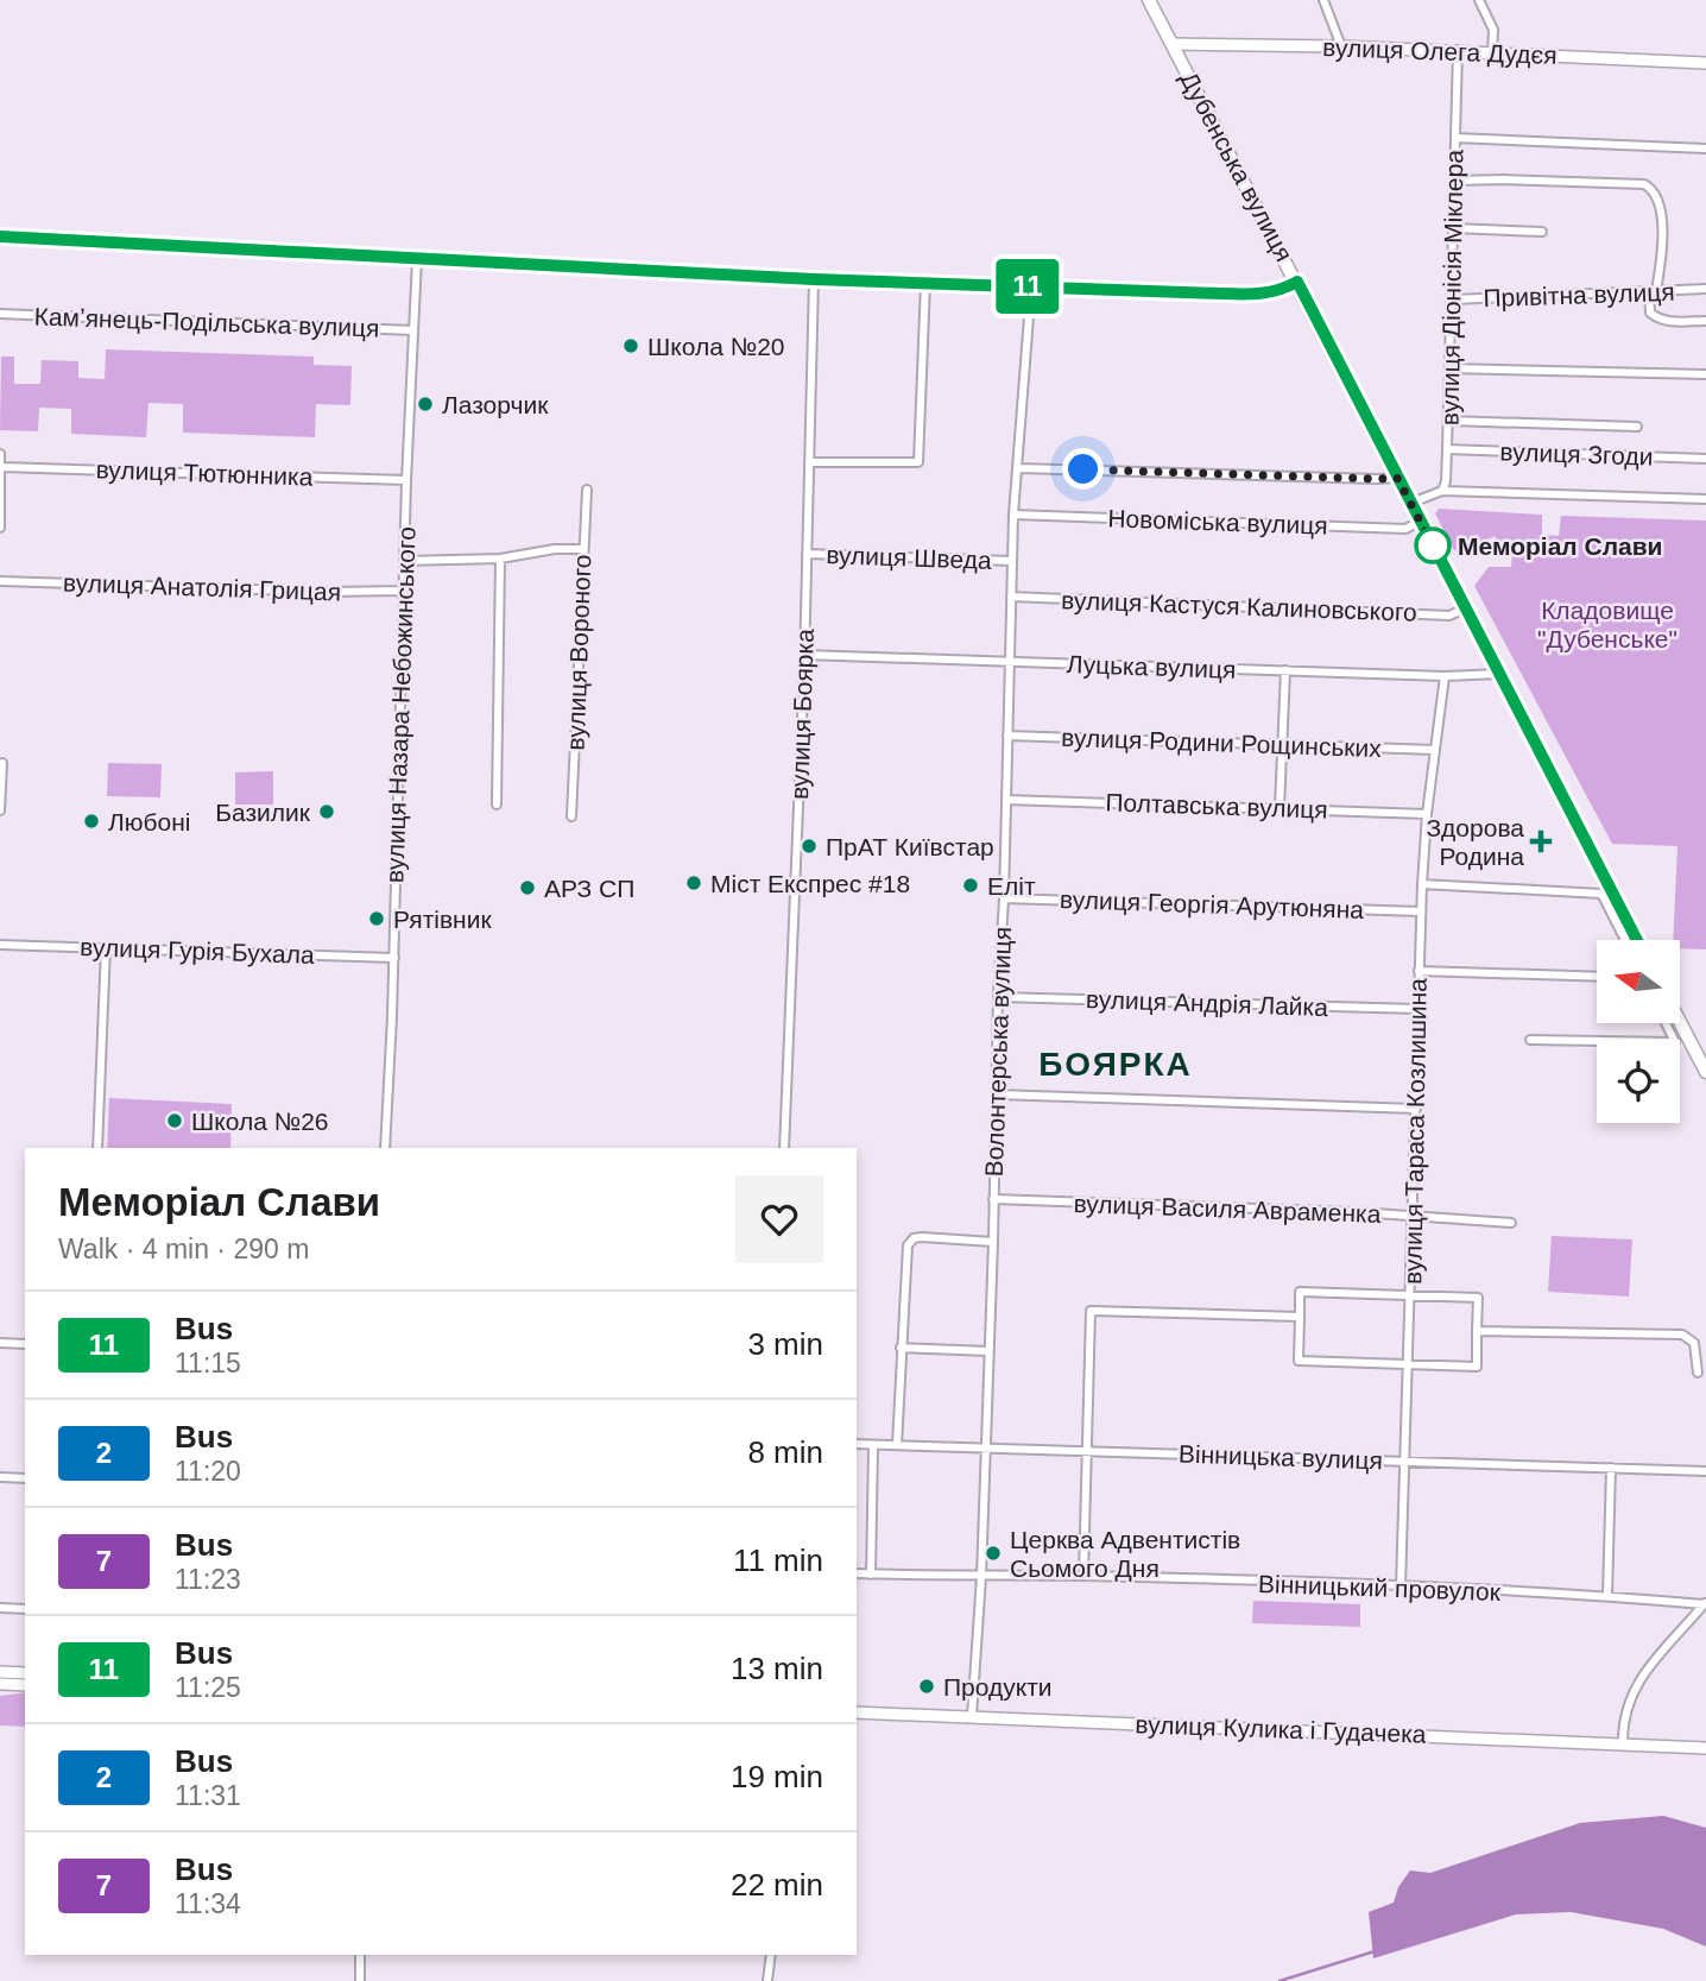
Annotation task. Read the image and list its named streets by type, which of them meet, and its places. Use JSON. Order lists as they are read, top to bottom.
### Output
{
  "streets": {
    "main road": ["вулиця Олега Дудєя", "Дубенська вулиця", "вулиця Кулика і Гудачека"],
    "street": [
      "вулиця Діонісія Міклера",
      "Привітна вулиця",
      "Камʼянець-Подільська вулиця",
      "вулиця Згоди",
      "вулиця Тютюнника",
      "Новоміська вулиця",
      "вулиця Шведа",
      "вулиця Анатолія Грицая",
      "вулиця Кастуся Калиновського",
      "вулиця Вороного",
      "Луцька вулиця",
      "вулиця Назара Небожинського",
      "вулиця Боярка",
      "вулиця Родини Рощинських",
      "Полтавська вулиця",
      "вулиця Георгія Арутюняна",
      "вулиця Гурія Бухала",
      "вулиця Андрія Лайка",
      "Волонтерська вулиця",
      "вулиця Тараса Козлишина",
      "вулиця Василя Авраменка",
      "Вінницька вулиця",
      "Вінницький провулок"
    ]
  },
  "crossings": [
    ["вулиця Олега Дудєя", "Дубенська вулиця"],
    ["вулиця Олега Дудєя", "вулиця Діонісія Міклера"],
    ["Дубенська вулиця", "Новоміська вулиця"],
    ["Дубенська вулиця", "вулиця Кастуся Калиновського"],
    ["Дубенська вулиця", "Луцька вулиця"],
    ["вулиця Діонісія Міклера", "Привітна вулиця"],
    ["вулиця Діонісія Міклера", "вулиця Згоди"],
    ["Камʼянець-Подільська вулиця", "вулиця Назара Небожинського"],
    ["вулиця Тютюнника", "вулиця Назара Небожинського"],
    ["Новоміська вулиця", "Волонтерська вулиця"],
    ["вулиця Шведа", "вулиця Боярка"],
    ["вулиця Шведа", "Волонтерська вулиця"],
    ["вулиця Анатолія Грицая", "вулиця Назара Небожинського"],
    ["вулиця Кастуся Калиновського", "Волонтерська вулиця"],
    ["Луцька вулиця", "вулиця Боярка"],
    ["Луцька вулиця", "Волонтерська вулиця"],
    ["Луцька вулиця", "вулиця Тараса Козлишина"],
    ["вулиця Назара Небожинського", "вулиця Гурія Бухала"],
    ["вулиця Родини Рощинських", "Волонтерська вулиця"],
    ["вулиця Родини Рощинських", "вулиця Тараса Козлишина"],
    ["Полтавська вулиця", "Волонтерська вулиця"],
    ["Полтавська вулиця", "вулиця Тараса Козлишина"],
    ["вулиця Георгія Арутюняна", "Волонтерська вулиця"],
    ["вулиця Георгія Арутюняна", "вулиця Тараса Козлишина"],
    ["вулиця Андрія Лайка", "Волонтерська вулиця"],
    ["вулиця Андрія Лайка", "вулиця Тараса Козлишина"],
    ["Волонтерська вулиця", "вулиця Василя Авраменка"],
    ["Волонтерська вулиця", "Вінницька вулиця"],
    ["Волонтерська вулиця", "Вінницький провулок"],
    ["Волонтерська вулиця", "вулиця Кулика і Гудачека"],
    ["вулиця Тараса Козлишина", "вулиця Василя Авраменка"],
    ["вулиця Тараса Козлишина", "Вінницька вулиця"],
    ["вулиця Тараса Козлишина", "Вінницький провулок"]
  ],
  "districts": ["БОЯРКА"],
  "parks": ["Кладовище \"Дубенське\""],
  "places": {
    "other": [
      "Школа №20",
      "Лазорчик",
      "Меморіал Слави",
      "Базилик",
      "Любоні",
      "ПрАТ Київстар",
      "Міст Експрес #18",
      "Еліт",
      "АРЗ СП",
      "Рятівник",
      "Школа №26",
      "Церква Адвентистів Сьомого Дня",
      "Продукти"
    ],
    "health": ["Здорова Родина"]
  },
  "lines": ["bus line 11"],
  "north": "left",
  "page": {
    "on_map": "11",
    "heading": ["Меморіал Слави", "Walk · 4 min · 290 m"],
    "list": [
      {
        "mark": "11",
        "name": "Bus",
        "note": "11:15",
        "value": "3 min"
      },
      {
        "mark": "2",
        "name": "Bus",
        "note": "11:20",
        "value": "8 min"
      },
      {
        "mark": "7",
        "name": "Bus",
        "note": "11:23",
        "value": "11 min"
      },
      {
        "mark": "11",
        "name": "Bus",
        "note": "11:25",
        "value": "13 min"
      },
      {
        "mark": "2",
        "name": "Bus",
        "note": "11:31",
        "value": "19 min"
      },
      {
        "mark": "7",
        "name": "Bus",
        "note": "11:34",
        "value": "22 min"
      }
    ]
  }
}
